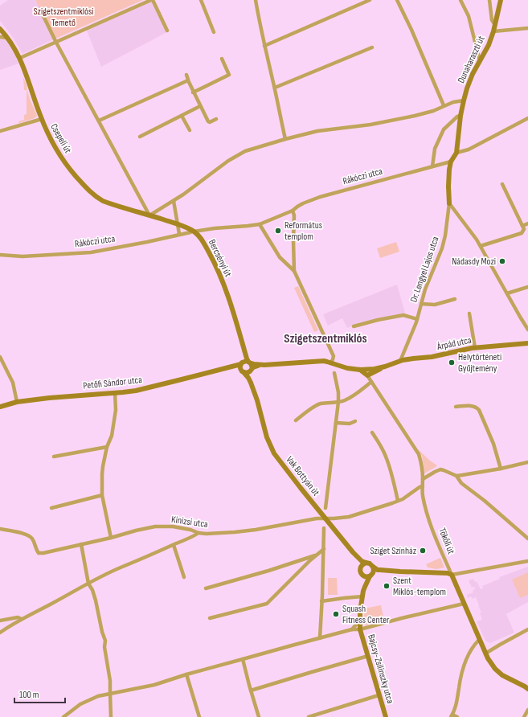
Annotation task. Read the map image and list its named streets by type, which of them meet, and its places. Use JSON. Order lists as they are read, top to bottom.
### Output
{
  "streets": {
    "street": [
      "Dunaharaszti út",
      "Csepeli út",
      "Rákóczi utca",
      "Bercsényi út",
      "Dr. Lengyel Lajos utca",
      "Árpád utca",
      "Petőfi Sándor utca",
      "Vak Bottyán út",
      "Kinizsi utca",
      "Tököli út",
      "Bajcsy-Zsilinszky utca"
    ]
  },
  "crossings": [
    ["Csepeli út", "Bercsényi út"],
    ["Rákóczi utca", "Bercsényi út"],
    ["Rákóczi utca", "Dr. Lengyel Lajos utca"],
    ["Bercsényi út", "Petőfi Sándor utca"],
    ["Bercsényi út", "Vak Bottyán út"],
    ["Dr. Lengyel Lajos utca", "Árpád utca"],
    ["Árpád utca", "Tököli út"],
    ["Petőfi Sándor utca", "Vak Bottyán út"],
    ["Vak Bottyán út", "Kinizsi utca"],
    ["Vak Bottyán út", "Bajcsy-Zsilinszky utca"],
    ["Kinizsi utca", "Tököli út"]
  ],
  "districts": ["Szigetszentmiklós"],
  "parks": ["Szigetszentmiklósi Temető"],
  "places": [
    "Református templom",
    "Nádasdy Mozi",
    "Helytörténeti Gyűjtemény",
    "Sziget Színház",
    "Szent Miklós-templom",
    "Squash Fitness Center"
  ],
  "scale_bar": "100 m"
}
